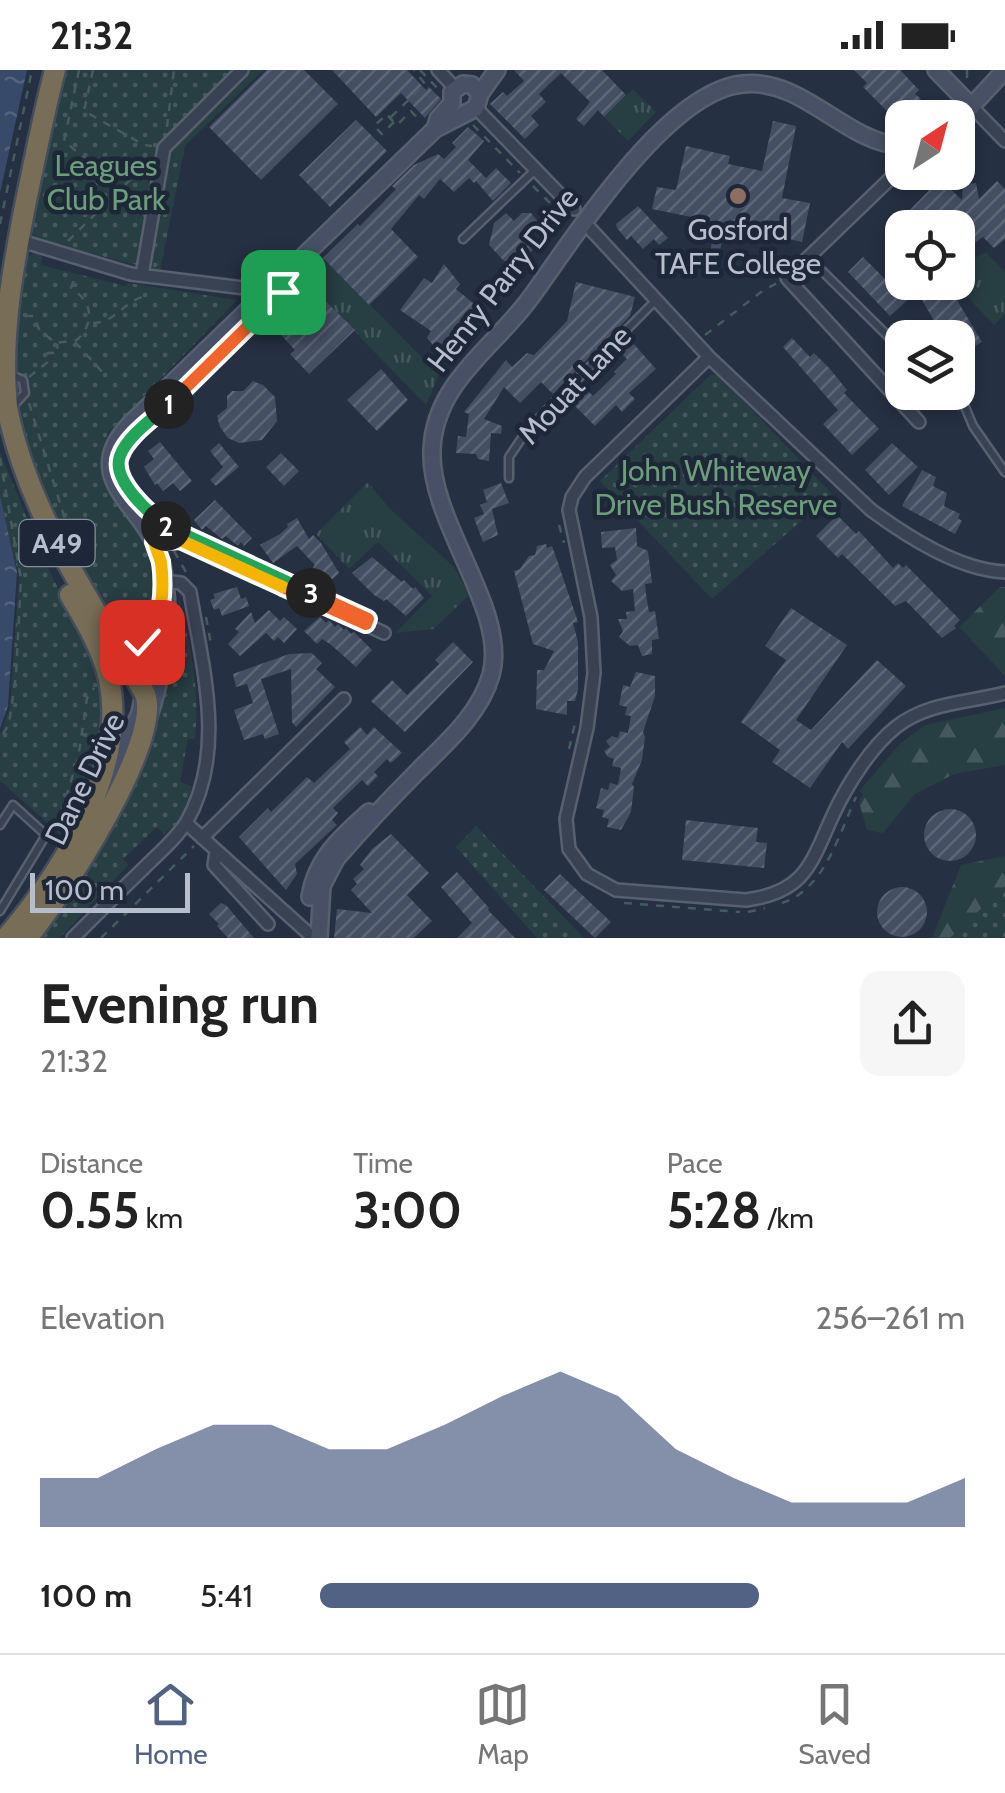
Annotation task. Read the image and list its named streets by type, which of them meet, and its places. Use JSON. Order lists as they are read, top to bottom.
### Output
{
  "streets": {
    "highway": ["A49", "Dane Drive"],
    "main road": ["Henry Parry Drive"],
    "lane": ["Mouat Lane"]
  },
  "parks": ["Leagues Club Park", "John Whiteway Drive Bush Reserve"],
  "places": ["Gosford TAFE College"],
  "scale_bar": "100 m",
  "north": "top right",
  "page": {
    "status": "21:32",
    "pins": ["1", "2", "3"],
    "scale": "100 m",
    "heading": ["Evening run", "21:32"],
    "stats": [
      ["Distance", "0.55 km"],
      ["Time", "3:00"],
      ["Pace", "5:28 /km"]
    ],
    "chart": ["Elevation", "256–261 m"],
    "list": [
      {
        "name": "100 m",
        "note": "5:41"
      }
    ],
    "tabs": ["Home", "Map", "Saved"]
  }
}
